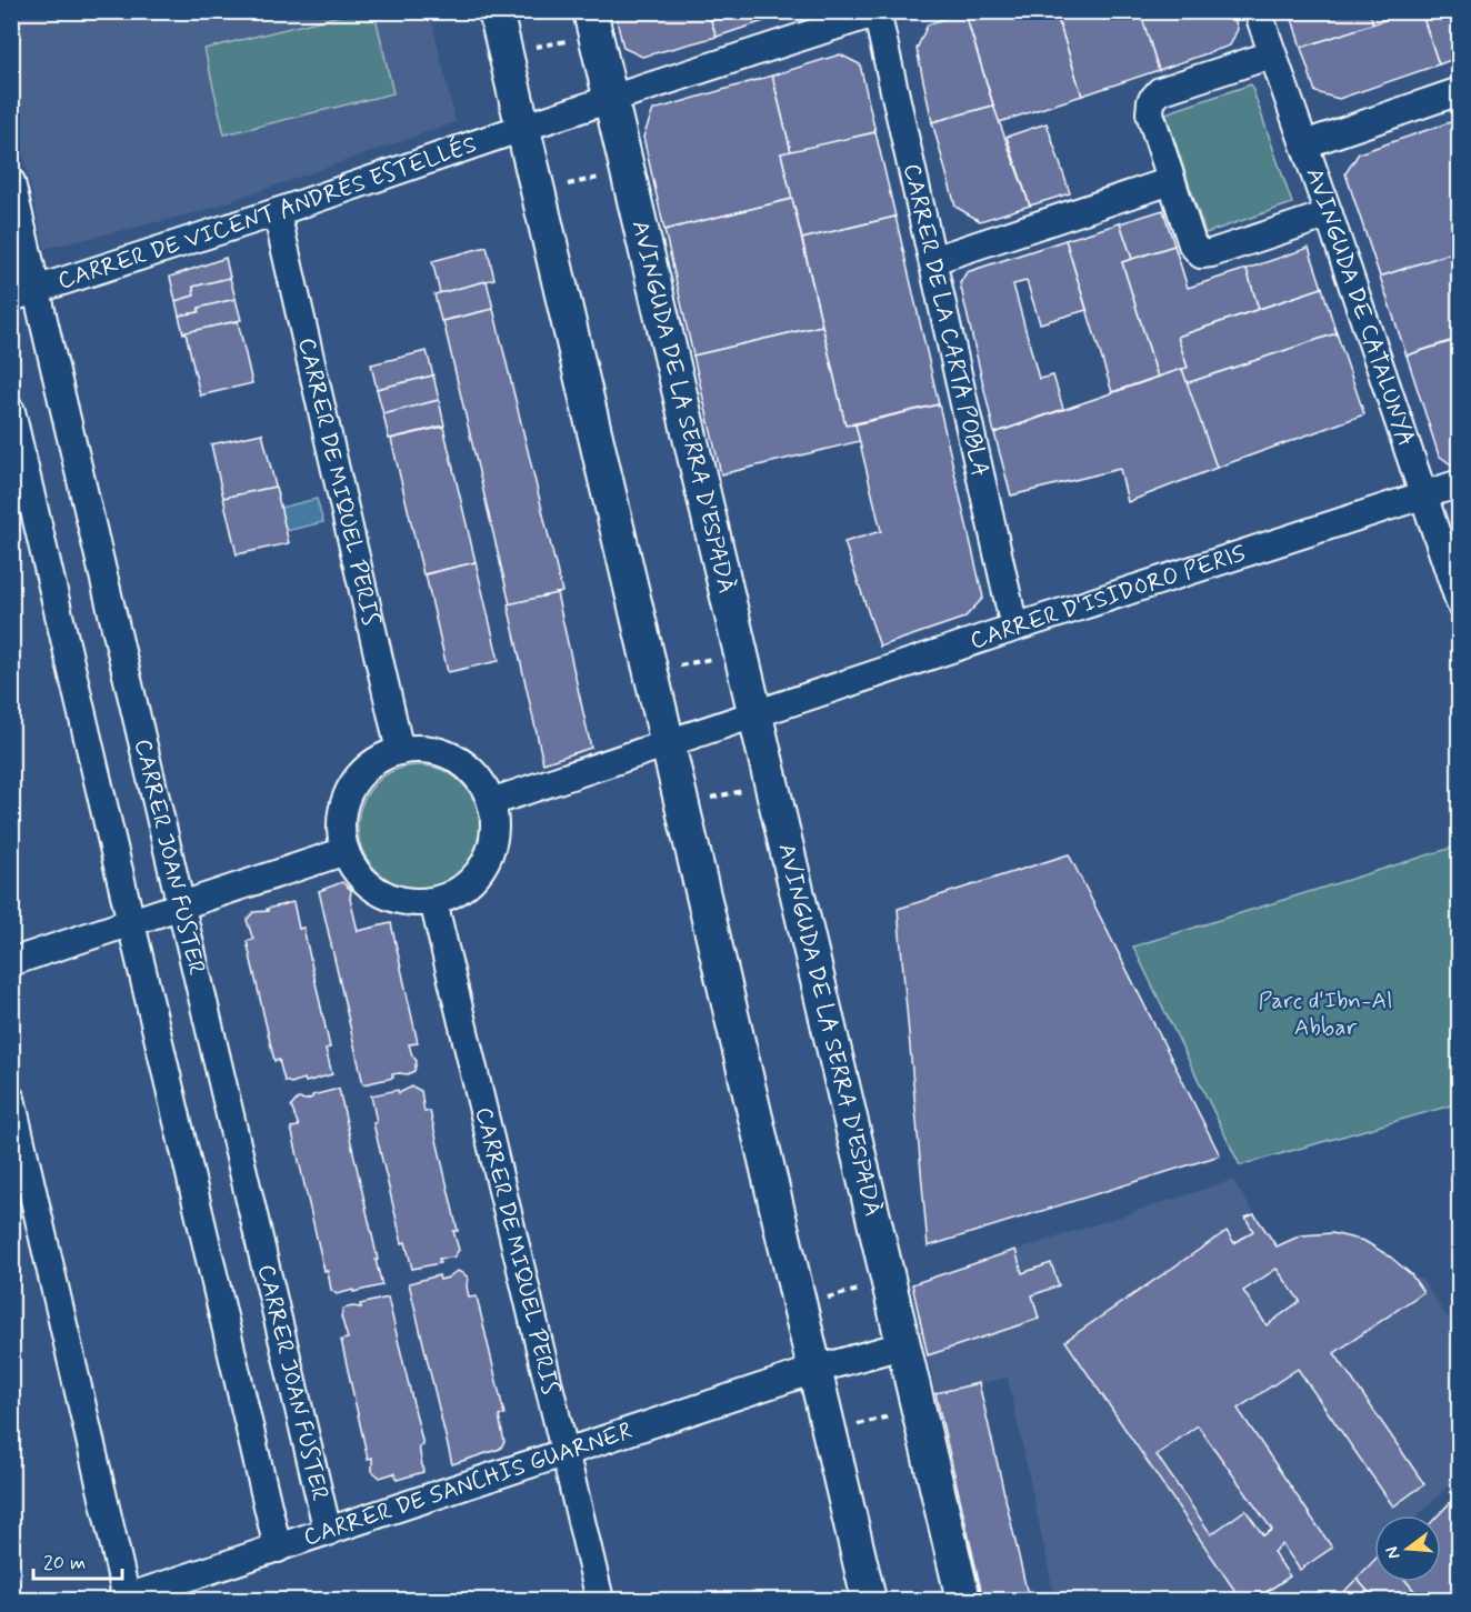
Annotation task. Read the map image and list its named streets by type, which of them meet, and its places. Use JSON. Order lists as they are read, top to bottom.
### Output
{
  "streets": {
    "street": [
      "CARRER DE VICENT ANDRÉS ESTELLÉS",
      "AVINGUDA DE CATALUNYA",
      "CARRER DE LA CARTA POBLA",
      "AVINGUDA DE LA SERRA D'ESPADÀ",
      "CARRER DE MIQUEL PERIS",
      "CARRER D'ISIDORO PERIS",
      "CARRER JOAN FUSTER",
      "CARRER DE SANCHIS GUARNER"
    ]
  },
  "crossings": [
    ["CARRER DE VICENT ANDRÉS ESTELLÉS", "CARRER DE MIQUEL PERIS"],
    ["CARRER DE VICENT ANDRÉS ESTELLÉS", "CARRER JOAN FUSTER"],
    ["AVINGUDA DE CATALUNYA", "CARRER D'ISIDORO PERIS"],
    ["CARRER DE LA CARTA POBLA", "CARRER D'ISIDORO PERIS"],
    ["AVINGUDA DE LA SERRA D'ESPADÀ", "CARRER D'ISIDORO PERIS"],
    ["CARRER DE MIQUEL PERIS", "CARRER DE SANCHIS GUARNER"],
    ["CARRER JOAN FUSTER", "CARRER DE SANCHIS GUARNER"]
  ],
  "parks": ["Parc d'Ibn-Al Abbar"],
  "scale_bar": "20 m",
  "north": "left"
}
